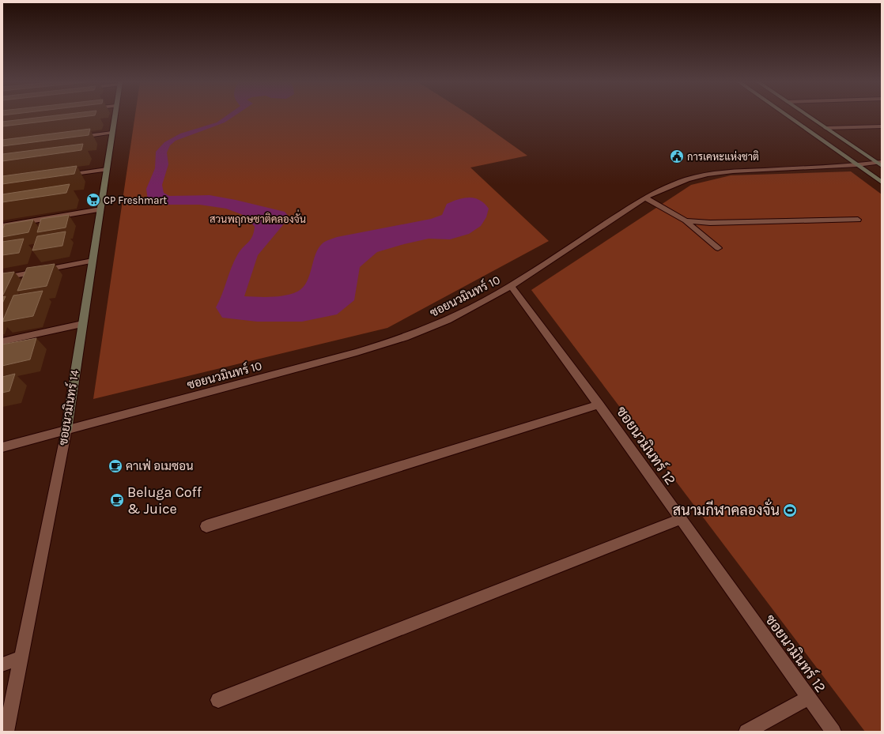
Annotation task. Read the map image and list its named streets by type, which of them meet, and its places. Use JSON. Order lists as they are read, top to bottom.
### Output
{
  "streets": {
    "street": ["ซอยนวมินทร์ 10", "ซอยนวมินทร์ 14", "ซอยนวมินทร์ 12"]
  },
  "crossings": [
    ["ซอยนวมินทร์ 10", "ซอยนวมินทร์ 14"],
    ["ซอยนวมินทร์ 10", "ซอยนวมินทร์ 12"]
  ],
  "parks": ["สวนพฤกษชาติคลองจั่น"],
  "places": {
    "public building": ["การเคหะแห่งชาติ"],
    "supermarket": ["CP Freshmart"],
    "cafe": ["คาเฟ่ อเมซอน", "Beluga Coff & Juice"],
    "sports": ["สนามกีฬาคลองจั่น"]
  }
}
